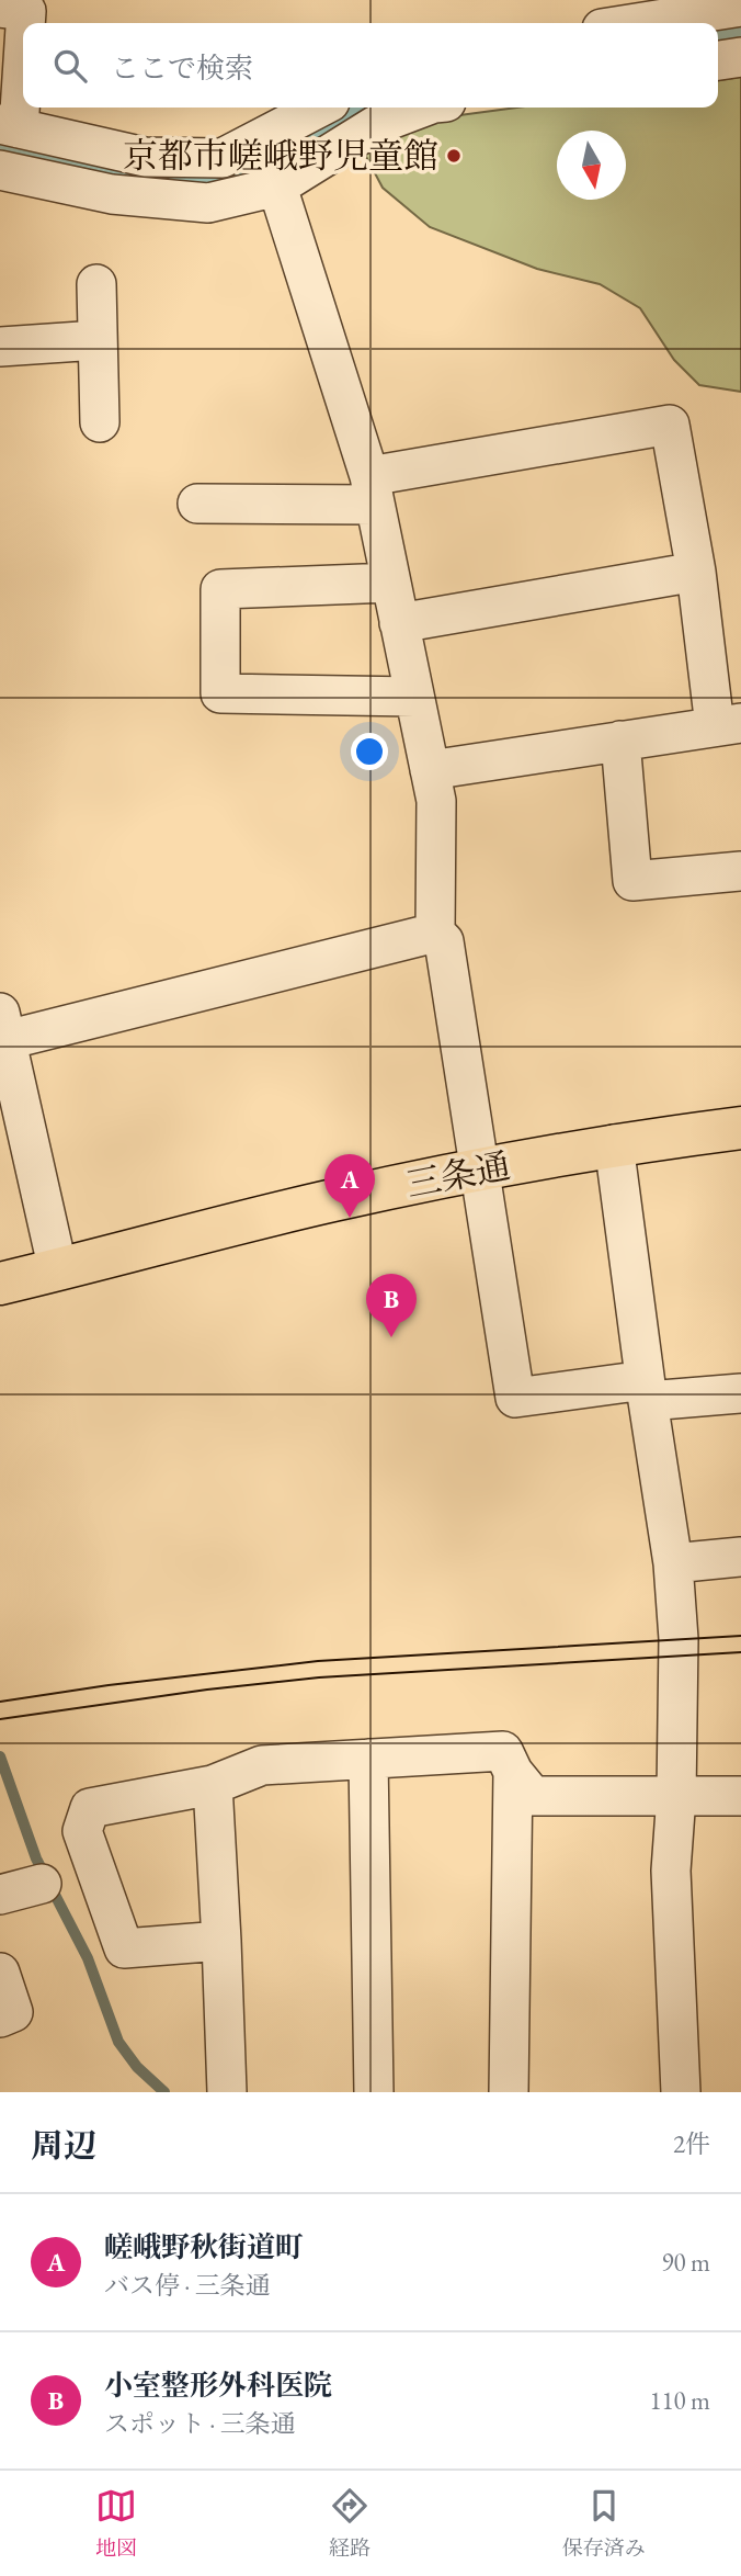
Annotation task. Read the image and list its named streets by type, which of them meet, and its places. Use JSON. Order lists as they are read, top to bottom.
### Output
{
  "streets": {
    "main road": ["三条通"]
  },
  "places": ["京都市嵯峨野児童館"],
  "north": "bottom",
  "page": {
    "search": "ここで検索",
    "pins": ["A", "B"],
    "heading": ["周辺", "2件"],
    "list": [
      {
        "mark": "A",
        "name": "嵯峨野秋街道町",
        "note": "バス停 · 三条通",
        "value": "90 m"
      },
      {
        "mark": "B",
        "name": "小室整形外科医院",
        "note": "スポット · 三条通",
        "value": "110 m"
      }
    ],
    "nav": ["地図", "経路", "保存済み"]
  }
}
